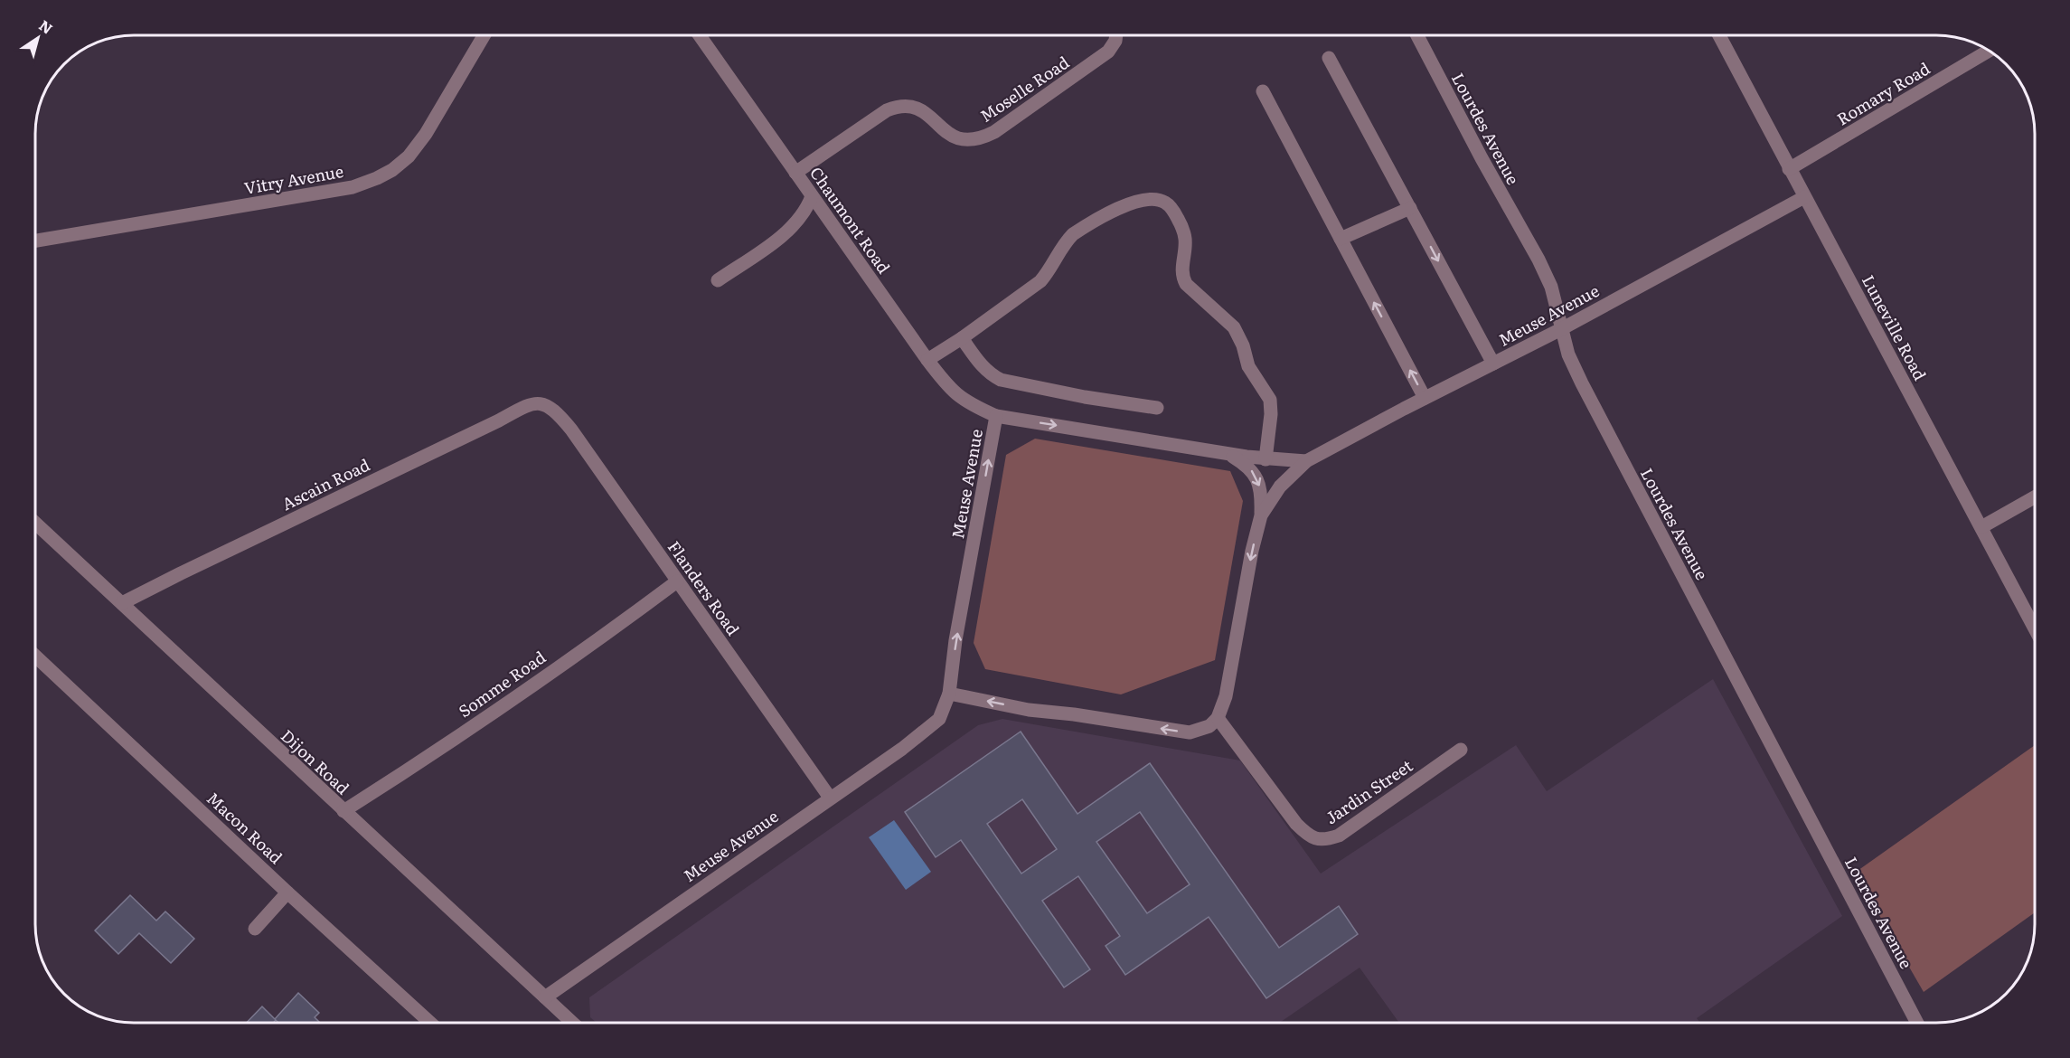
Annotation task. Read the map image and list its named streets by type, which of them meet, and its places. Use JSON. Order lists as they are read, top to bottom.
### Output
{
  "streets": {
    "street": [
      "Moselle Road",
      "Romary Road",
      "Lourdes Avenue",
      "Vitry Avenue",
      "Chaumont Road",
      "Meuse Avenue",
      "Luneville Road",
      "Ascain Road",
      "Flanders Road",
      "Somme Road",
      "Dijon Road",
      "Jardin Street",
      "Macon Road"
    ]
  },
  "crossings": [
    ["Moselle Road", "Chaumont Road"],
    ["Romary Road", "Luneville Road"],
    ["Lourdes Avenue", "Meuse Avenue"],
    ["Chaumont Road", "Meuse Avenue"],
    ["Meuse Avenue", "Luneville Road"],
    ["Meuse Avenue", "Flanders Road"],
    ["Meuse Avenue", "Dijon Road"],
    ["Meuse Avenue", "Jardin Street"],
    ["Ascain Road", "Flanders Road"],
    ["Ascain Road", "Dijon Road"],
    ["Flanders Road", "Somme Road"],
    ["Somme Road", "Dijon Road"]
  ],
  "north": "top right"
}
